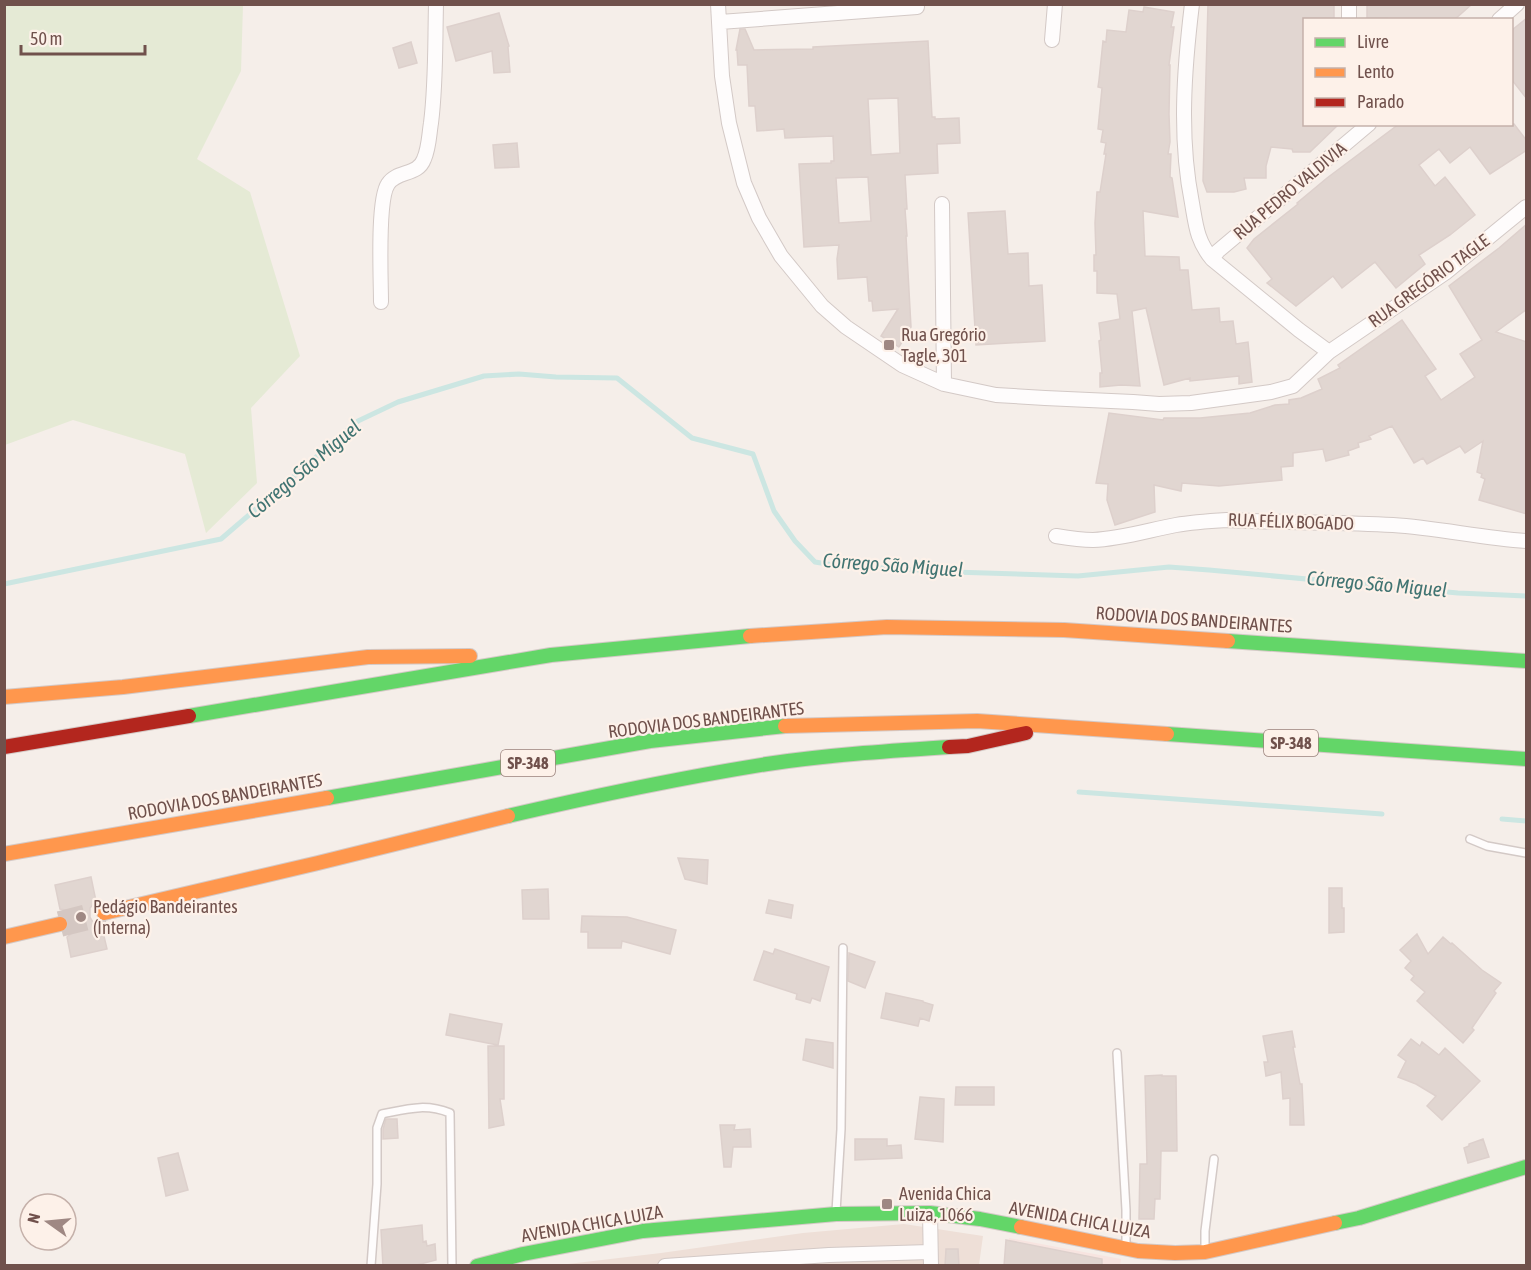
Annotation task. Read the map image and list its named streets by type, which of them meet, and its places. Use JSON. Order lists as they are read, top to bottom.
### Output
{
  "streets": {
    "main road": ["RODOVIA DOS BANDEIRANTES", "SP-348", "AVENIDA CHICA LUIZA"],
    "street": ["RUA PEDRO VALDIVIA", "RUA GREGÓRIO TAGLE", "RUA FÉLIX BOGADO"]
  },
  "water": ["Córrego São Miguel"],
  "places": {
    "transit": ["Rua Gregório Tagle, 301", "Avenida Chica Luiza, 1066"],
    "other": ["Pedágio Bandeirantes (Interna)"]
  },
  "legend": ["Livre", "Lento", "Parado"],
  "scale_bar": "50 m",
  "north": "left"
}
